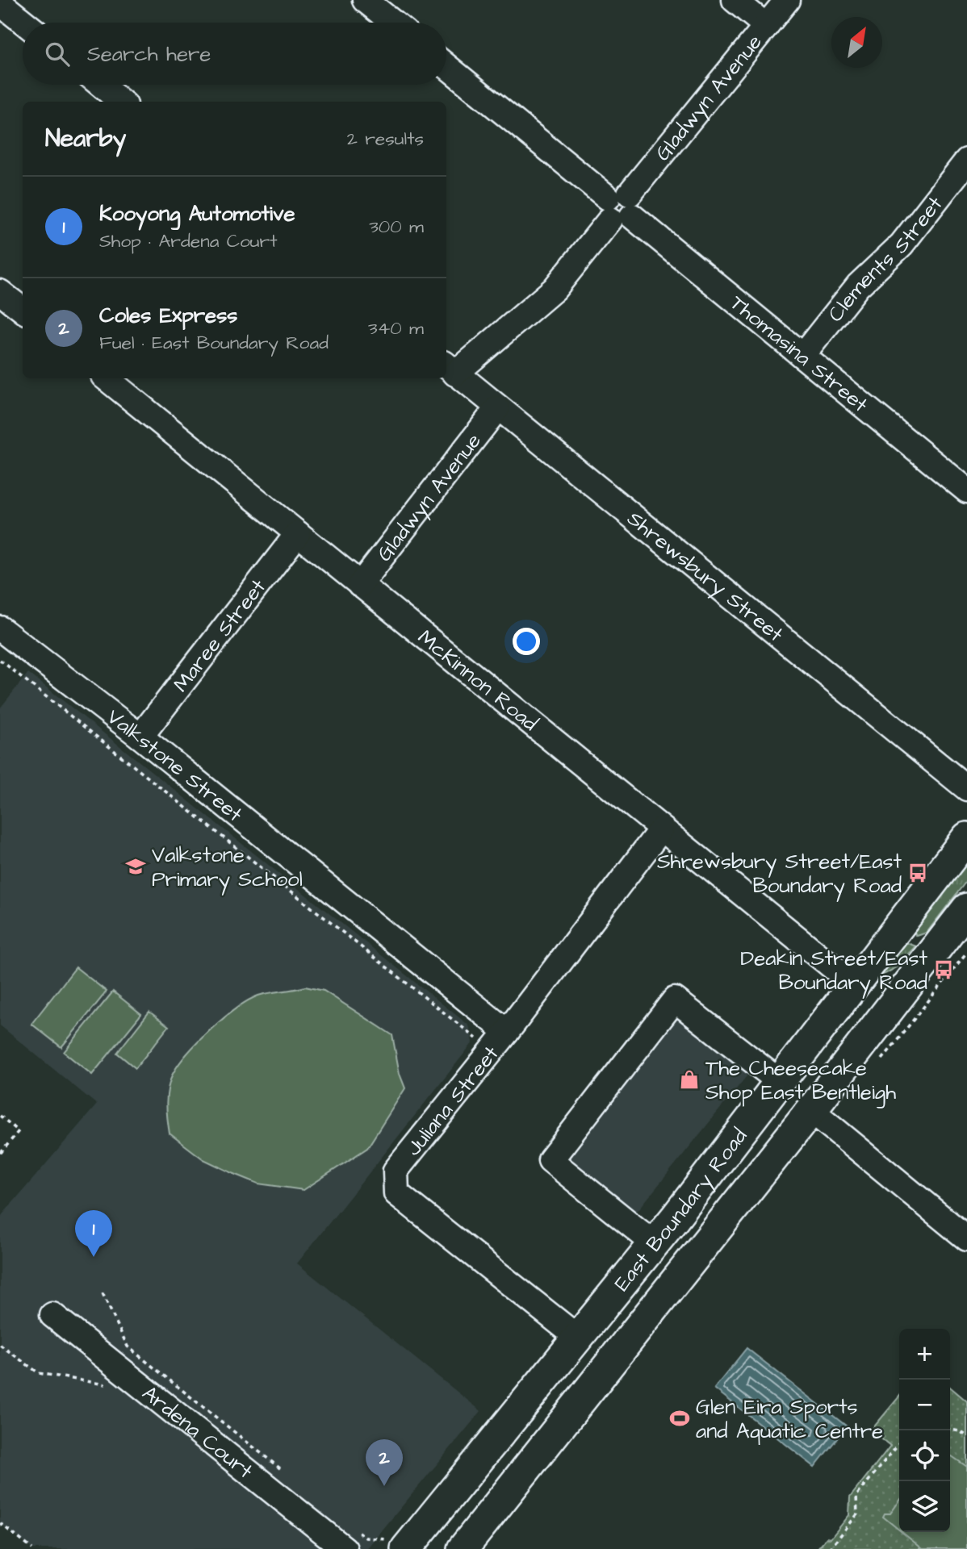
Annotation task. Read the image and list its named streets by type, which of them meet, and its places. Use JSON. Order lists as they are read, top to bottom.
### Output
{
  "streets": {
    "main road": ["East Boundary Road"],
    "street": [
      "Gladwyn Avenue",
      "Clements Street",
      "Thomasina Street",
      "Shrewsbury Street",
      "Maree Street",
      "McKinnon Road",
      "Valkstone Street",
      "Juliana Street",
      "Ardena Court"
    ]
  },
  "crossings": [
    ["Gladwyn Avenue", "Thomasina Street"],
    ["Gladwyn Avenue", "Shrewsbury Street"],
    ["Gladwyn Avenue", "McKinnon Road"],
    ["Clements Street", "Thomasina Street"],
    ["Maree Street", "McKinnon Road"],
    ["Maree Street", "Valkstone Street"],
    ["McKinnon Road", "Juliana Street"],
    ["McKinnon Road", "East Boundary Road"],
    ["Valkstone Street", "Juliana Street"],
    ["Juliana Street", "East Boundary Road"]
  ],
  "places": {
    "school or university": ["Valkstone Primary School"],
    "bus stop": ["Shrewsbury Street/East Boundary Road", "Deakin Street/East Boundary Road"],
    "shop": ["The Cheesecake Shop East Bentleigh"],
    "sports": ["Glen Eira Sports and Aquatic Centre"]
  },
  "north": "top right",
  "page": {
    "search": "Search here",
    "heading": ["Nearby", "2 results"],
    "list": [
      {
        "mark": "1",
        "name": "Kooyong Automotive",
        "note": "Shop · Ardena Court",
        "value": "300 m"
      },
      {
        "mark": "2",
        "name": "Coles Express",
        "note": "Fuel · East Boundary Road",
        "value": "340 m"
      }
    ],
    "pins": ["1", "2"],
    "map_buttons": ["+", "−"]
  }
}
